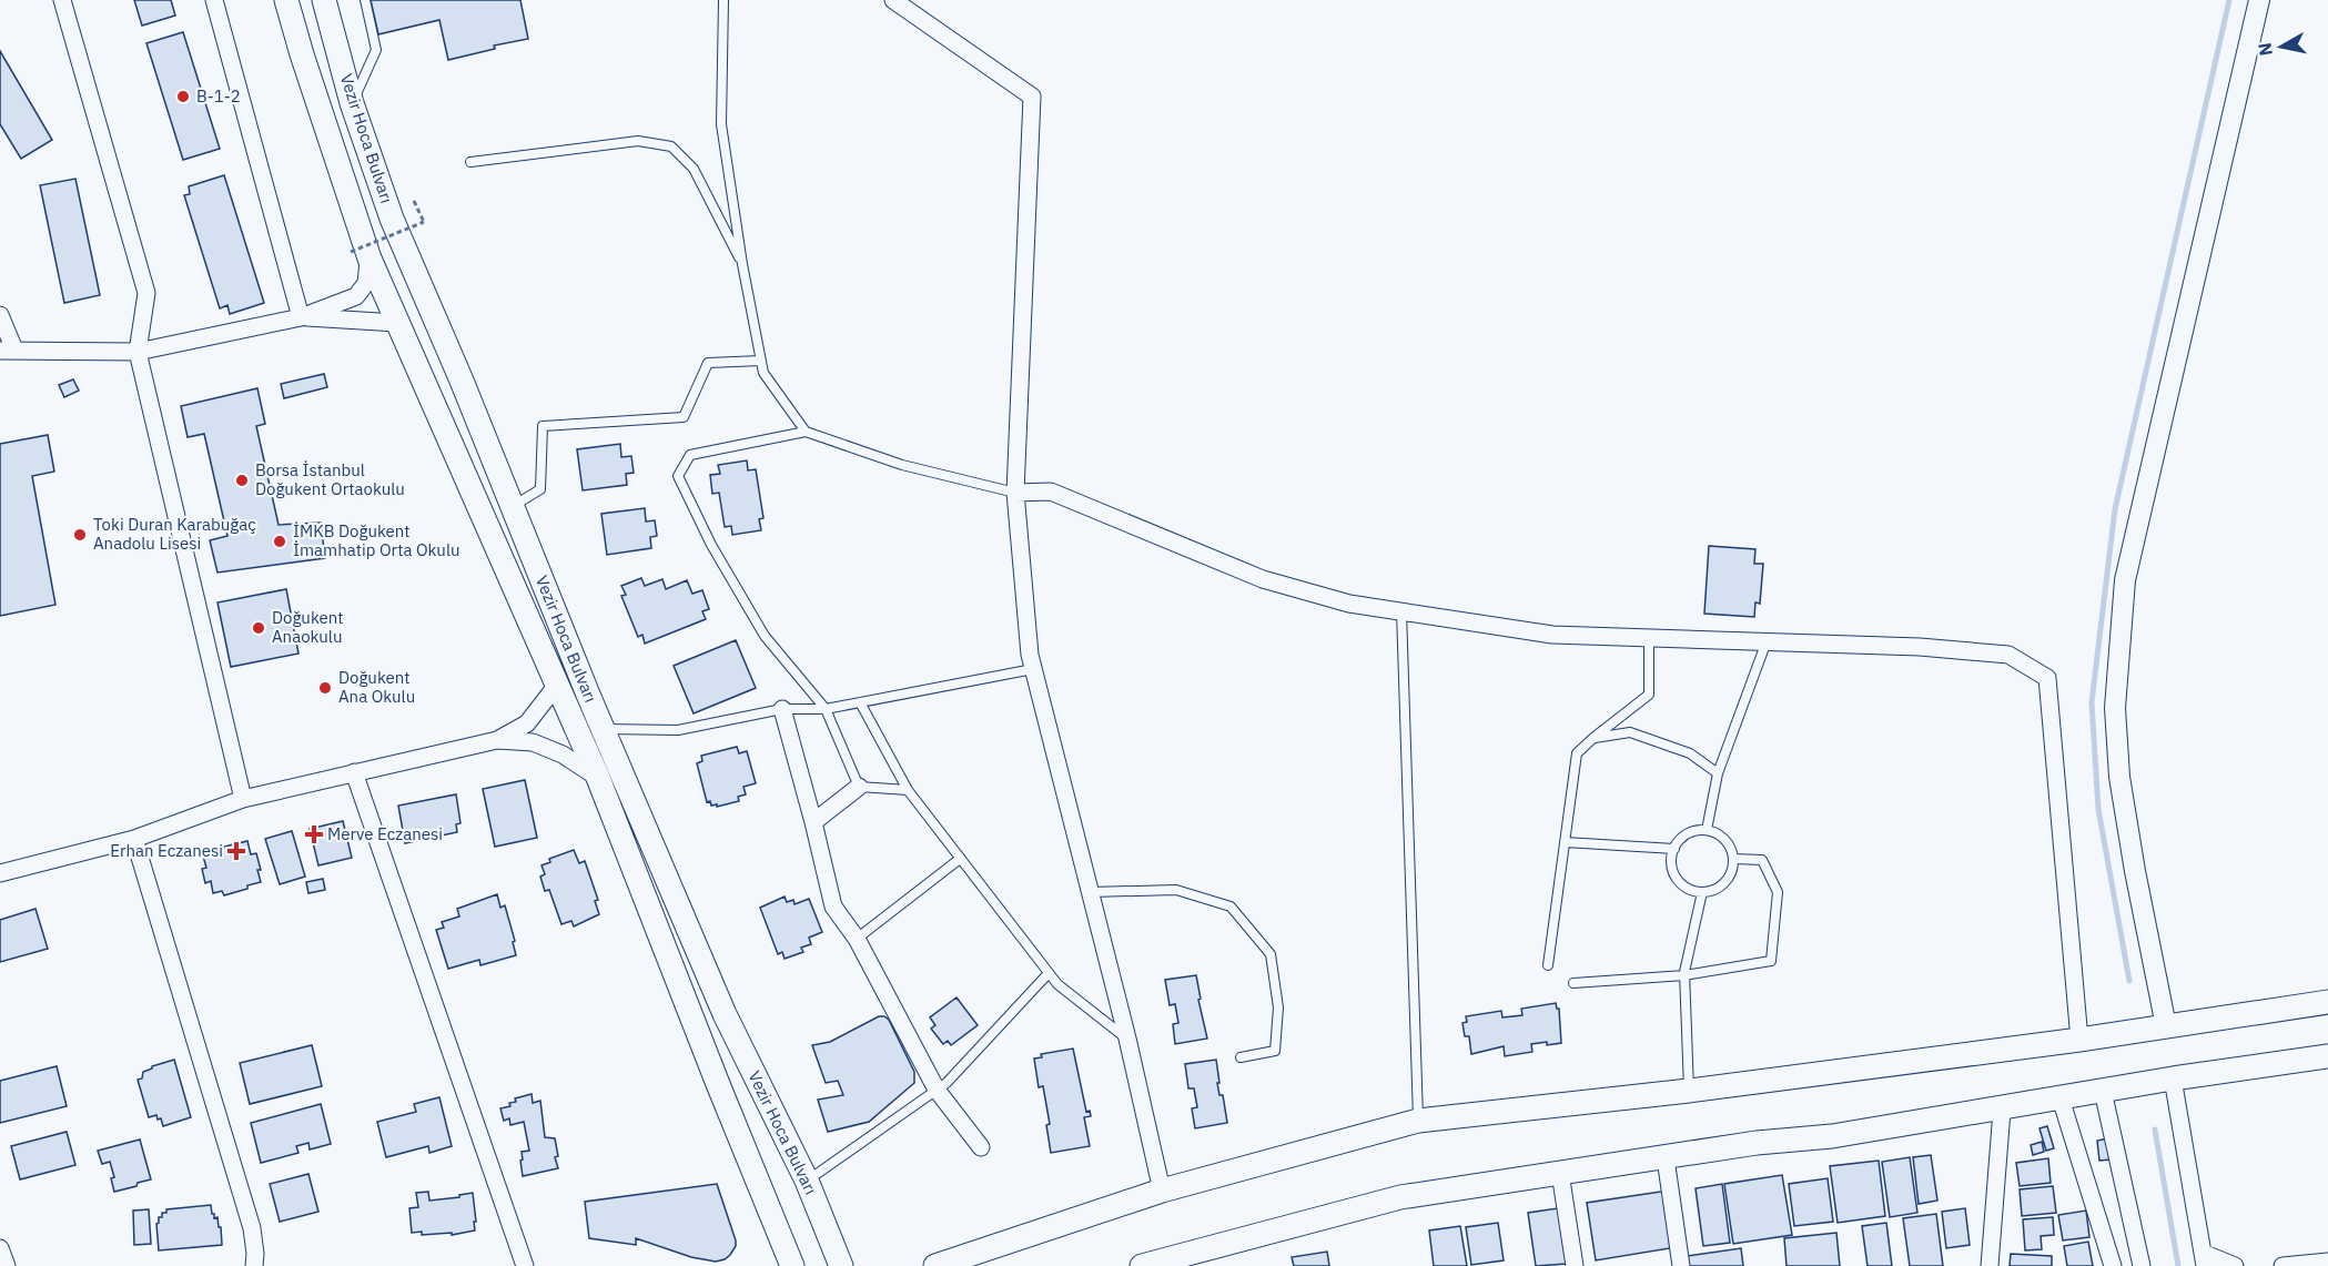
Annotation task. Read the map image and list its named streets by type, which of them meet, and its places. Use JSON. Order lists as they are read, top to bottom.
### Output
{
  "streets": {
    "main road": ["Vezir Hoca Bulvarı"]
  },
  "places": {
    "other": [
      "B-1-2",
      "Borsa İstanbul Doğukent Ortaokulu",
      "Toki Duran Karabuğaç Anadolu Lisesi",
      "İMKB Doğukent İmamhatip Orta Okulu",
      "Doğukent Anaokulu",
      "Doğukent Ana Okulu"
    ],
    "health": ["Merve Eczanesi", "Erhan Eczanesi"]
  },
  "north": "left"
}
